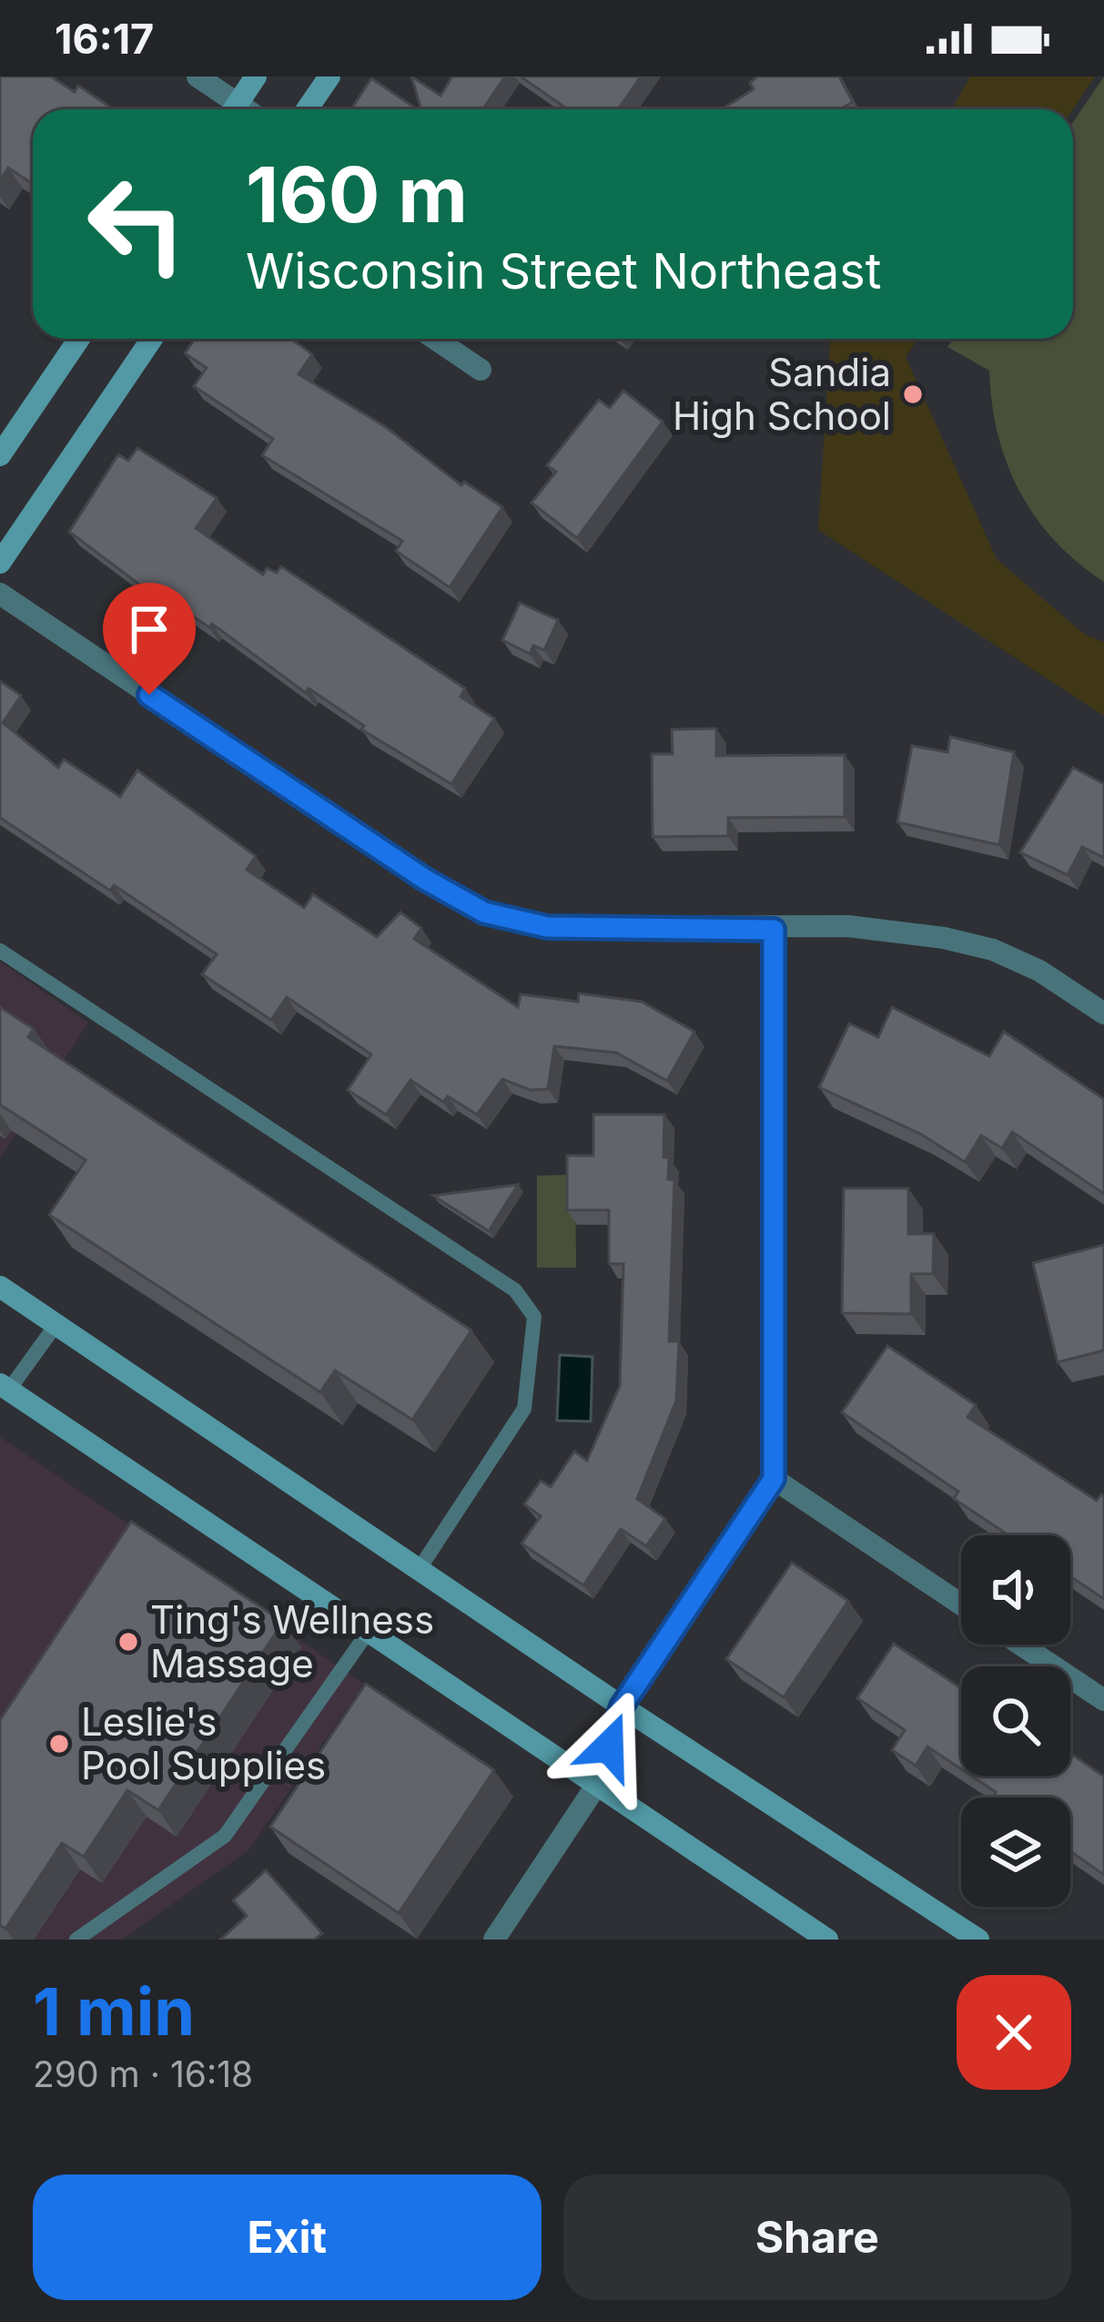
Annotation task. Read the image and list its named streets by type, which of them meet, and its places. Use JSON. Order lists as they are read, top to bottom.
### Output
{
  "places": ["Sandia High School", "Ting's Wellness Massage", "Leslie's Pool Supplies"],
  "page": {
    "status": "16:17",
    "turn": ["160 m", "Wisconsin Street Northeast"],
    "heading": ["1 min", "290 m · 16:18"],
    "buttons": ["Exit", "Share"]
  }
}
